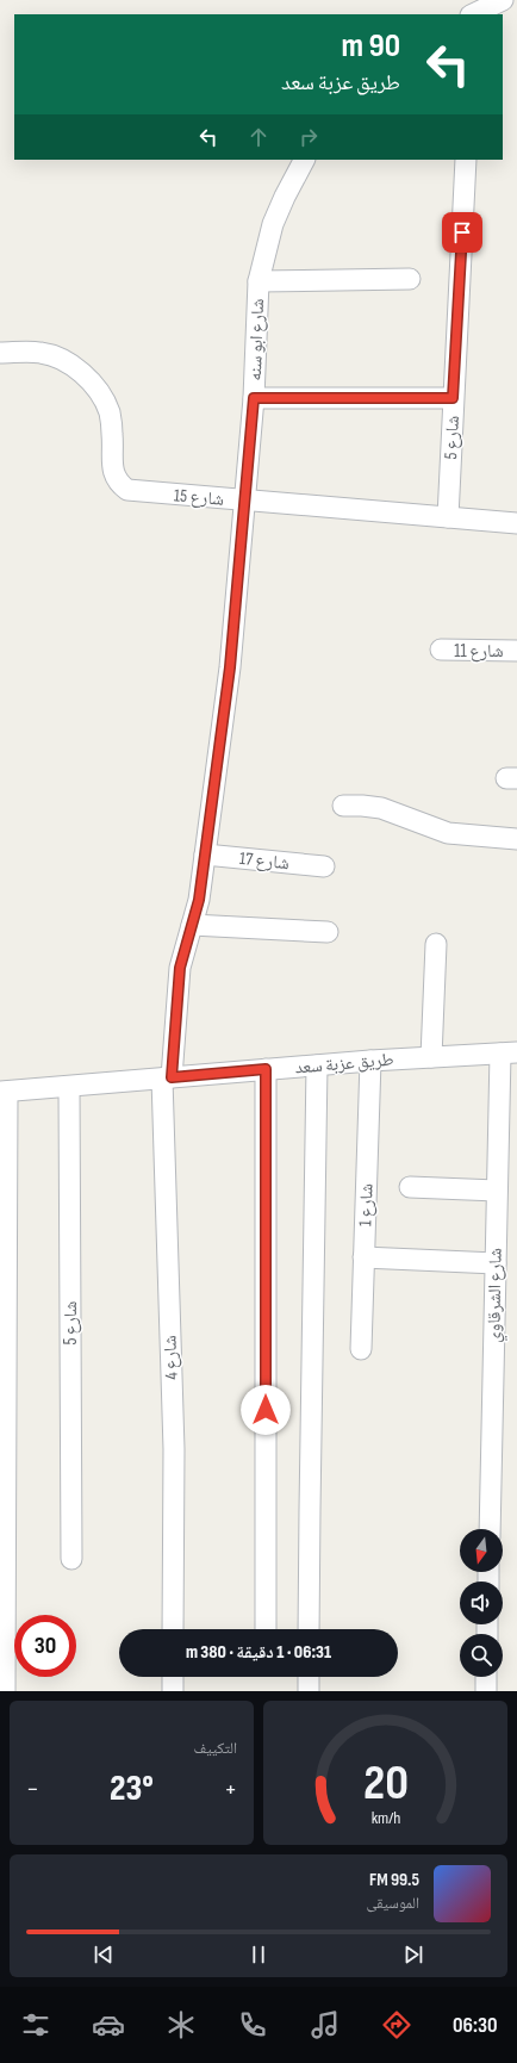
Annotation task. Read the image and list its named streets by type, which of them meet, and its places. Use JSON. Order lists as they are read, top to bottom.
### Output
{
  "streets": {
    "street": [
      "شارع ابو سنه",
      "شارع 5",
      "شارع 15",
      "شارع 11",
      "شارع 17",
      "طريق عزبة سعد",
      "شارع 1",
      "شارع الشرقاوي",
      "شارع 4"
    ]
  },
  "crossings": [
    ["شارع ابو سنه", "شارع 15"],
    ["شارع ابو سنه", "شارع 17"],
    ["شارع ابو سنه", "طريق عزبة سعد"],
    ["شارع ابو سنه", "شارع 4"],
    ["شارع 5", "شارع 15"],
    ["شارع 5", "طريق عزبة سعد"],
    ["طريق عزبة سعد", "شارع 1"],
    ["طريق عزبة سعد", "شارع الشرقاوي"],
    ["طريق عزبة سعد", "شارع 4"]
  ],
  "north": "bottom",
  "page": {
    "turn": ["90 m", "طريق عزبة سعد"],
    "limit": "30",
    "trip": "06:31 · 1 دقيقة · 380 m",
    "tile": "التكييف",
    "heat": ["−", "23°", "+"],
    "song": ["99.5 FM", "الموسيقى"],
    "tabs": "06:30",
    "gauge": ["20", "km/h"]
  }
}
